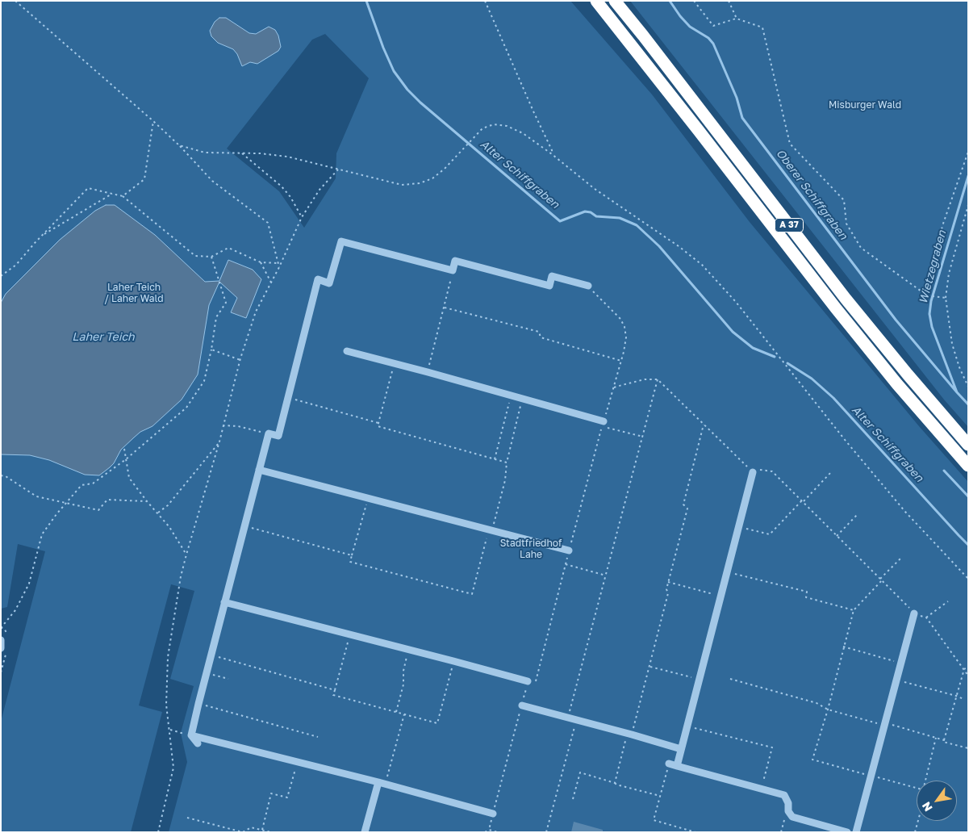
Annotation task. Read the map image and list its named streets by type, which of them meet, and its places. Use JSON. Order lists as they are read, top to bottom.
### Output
{
  "streets": {
    "highway": ["A 37"]
  },
  "water": [
    "Alter Schiffgraben",
    "Oberer Schiffgraben",
    "Wietzegraben",
    "Laher Teich"
  ],
  "parks": ["Misburger Wald", "Laher Teich / Laher Wald", "Stadtfriedhof Lahe"],
  "north": "bottom left"
}
